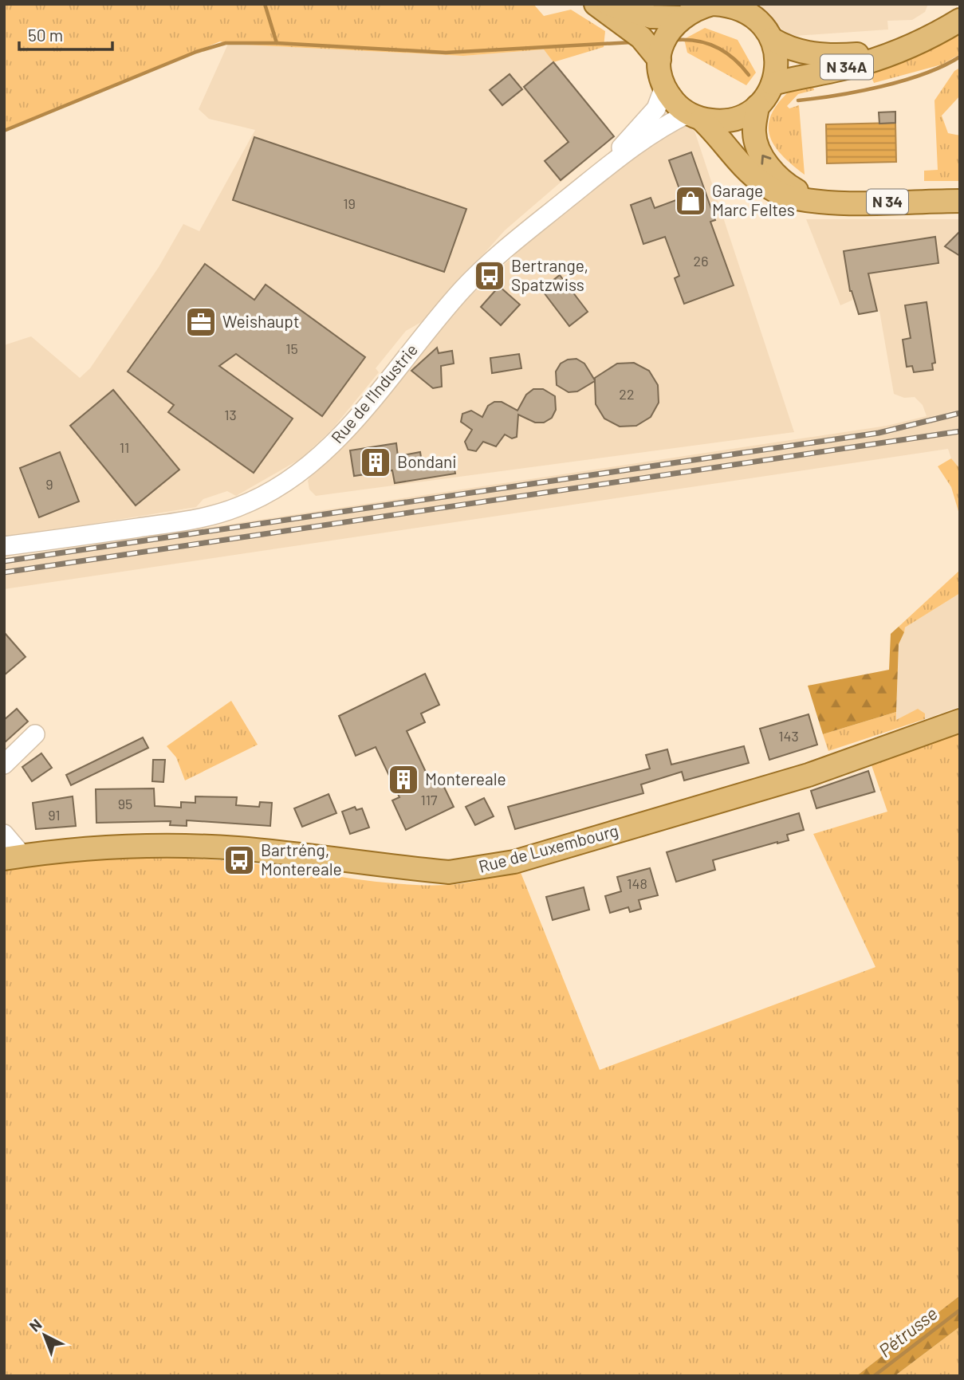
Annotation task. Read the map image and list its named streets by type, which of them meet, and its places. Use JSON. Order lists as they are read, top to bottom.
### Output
{
  "streets": {
    "main road": ["N 34A", "N 34", "Rue de Luxembourg"],
    "street": ["Rue de l'Industrie"]
  },
  "crossings": [
    ["N 34A", "N 34"],
    ["N 34A", "Rue de l'Industrie"],
    ["N 34", "Rue de l'Industrie"]
  ],
  "water": ["Pétrusse"],
  "places": {
    "shop": ["Garage Marc Feltes"],
    "bus stop": ["Bertrange, Spatzwiss", "Bartréng, Montereale"],
    "office": ["Weishaupt"],
    "building": ["Bondani", "Montereale"]
  },
  "house_numbers": [
    "19",
    "26",
    "15",
    "22",
    "13",
    "11",
    "9",
    "143",
    "117",
    "95",
    "91",
    "148"
  ],
  "scale_bar": "50 m",
  "north": "top left"
}
